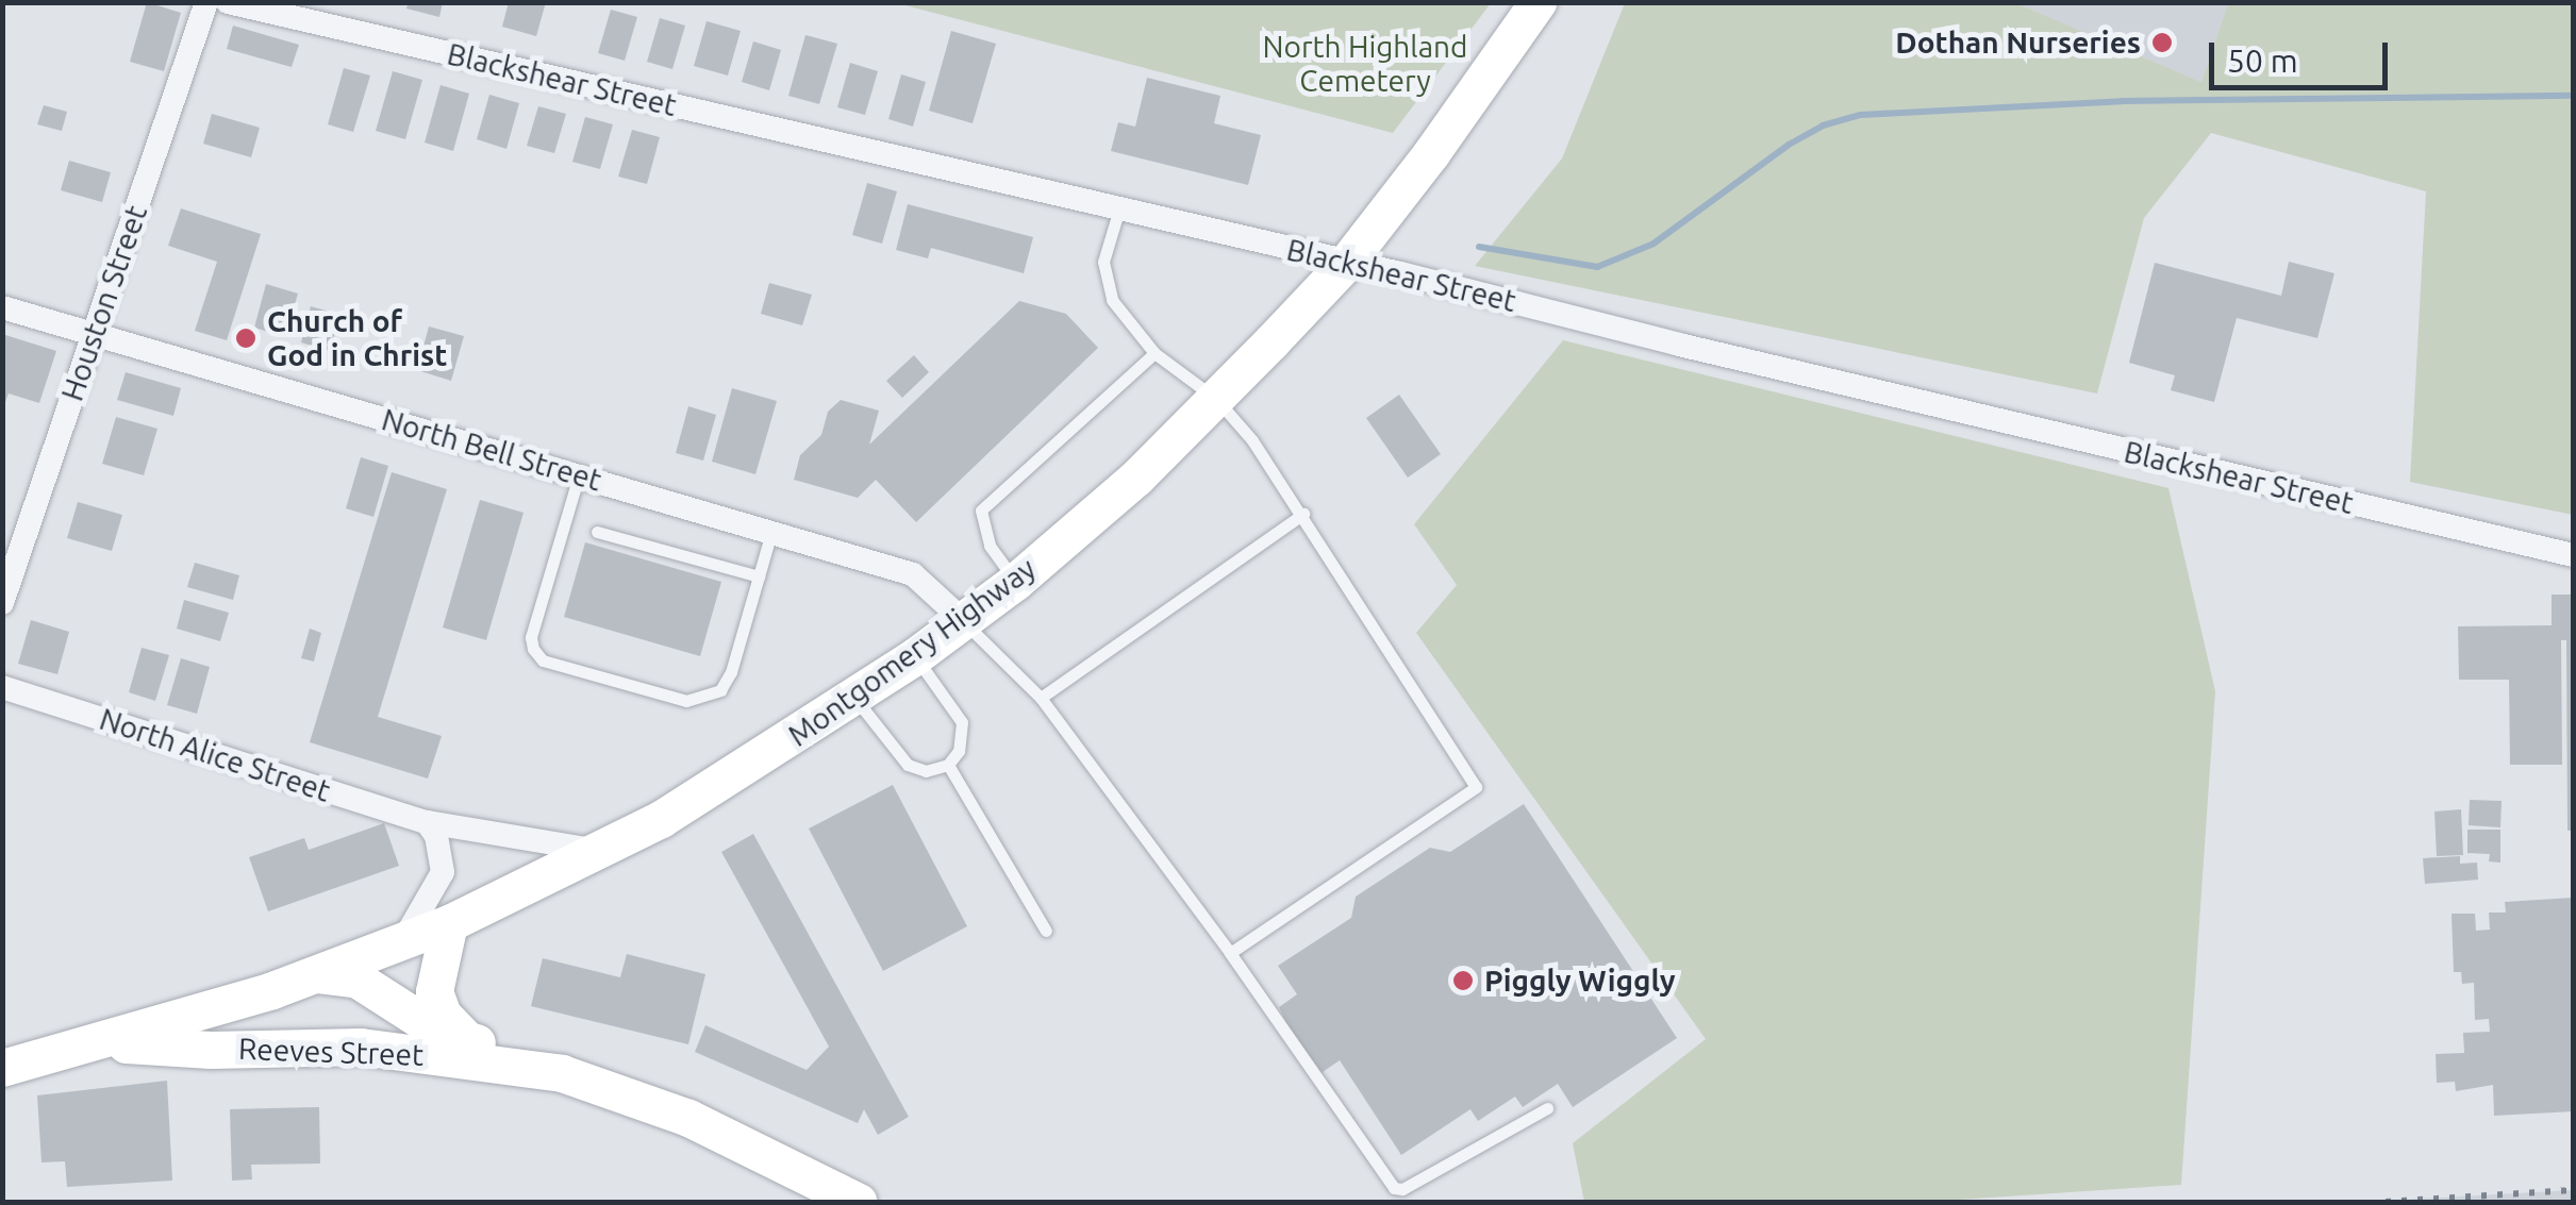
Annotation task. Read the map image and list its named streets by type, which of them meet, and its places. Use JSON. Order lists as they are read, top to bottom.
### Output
{
  "streets": {
    "main road": ["Montgomery Highway", "Reeves Street"],
    "street": [
      "Blackshear Street",
      "Houston Street",
      "North Bell Street",
      "North Alice Street"
    ]
  },
  "crossings": [
    ["Blackshear Street", "Montgomery Highway"],
    ["Houston Street", "North Bell Street"],
    ["North Bell Street", "Montgomery Highway"],
    ["Montgomery Highway", "North Alice Street"],
    ["Montgomery Highway", "Reeves Street"]
  ],
  "parks": ["North Highland Cemetery"],
  "places": ["Dothan Nurseries", "Church of God in Christ", "Piggly Wiggly"],
  "scale_bar": "50 m"
}
